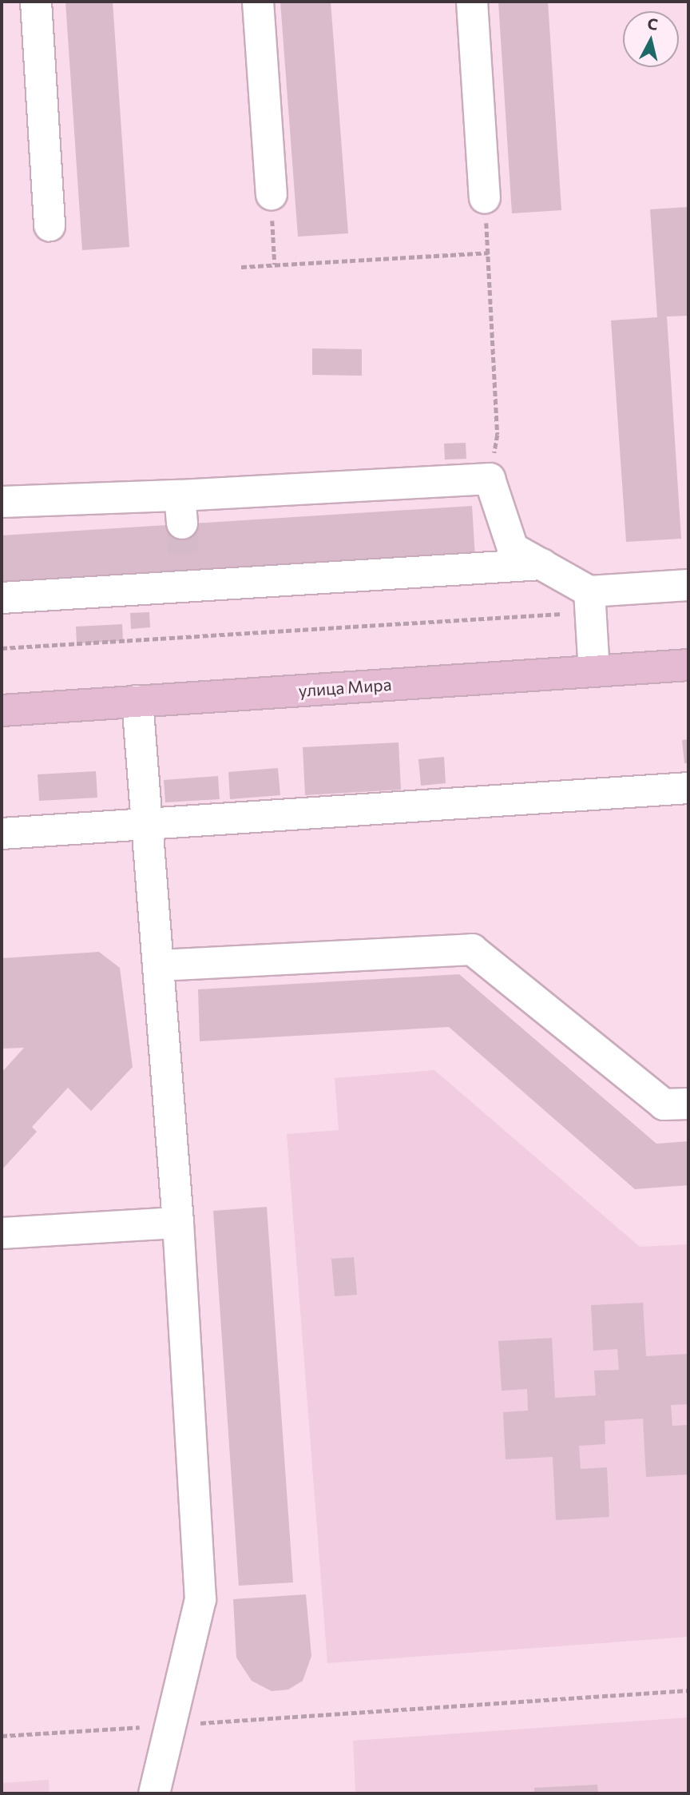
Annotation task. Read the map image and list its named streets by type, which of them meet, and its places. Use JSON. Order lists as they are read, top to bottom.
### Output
{
  "streets": {
    "main road": ["улица Мира"]
  },
  "north": "top"
}
